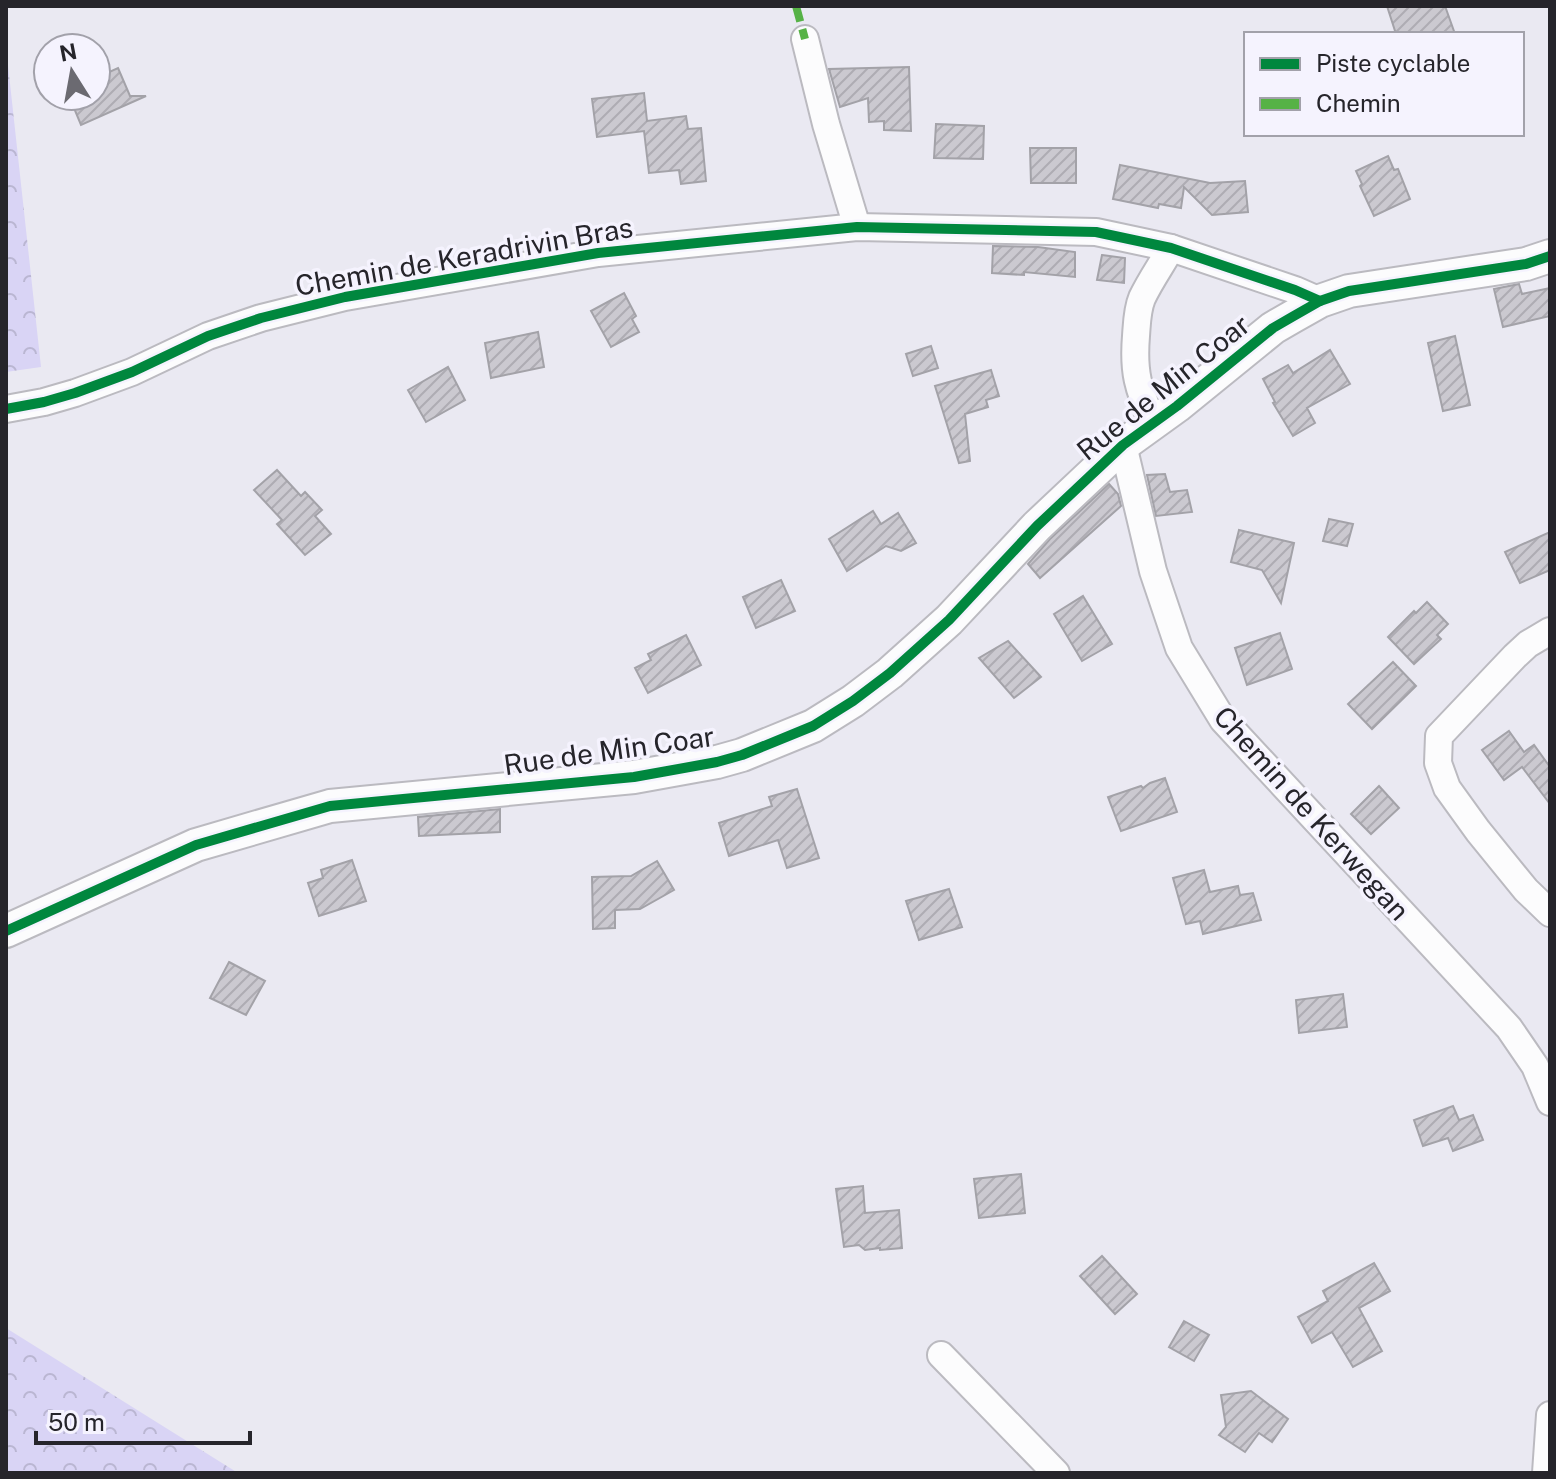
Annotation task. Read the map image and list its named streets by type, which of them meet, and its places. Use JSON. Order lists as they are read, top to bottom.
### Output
{
  "streets": {
    "street": ["Chemin de Keradrivin Bras", "Rue de Min Coar", "Chemin de Kerwegan"]
  },
  "crossings": [
    ["Chemin de Keradrivin Bras", "Rue de Min Coar"],
    ["Rue de Min Coar", "Chemin de Kerwegan"]
  ],
  "legend": ["Piste cyclable", "Chemin"],
  "scale_bar": "50 m",
  "north": "top"
}
